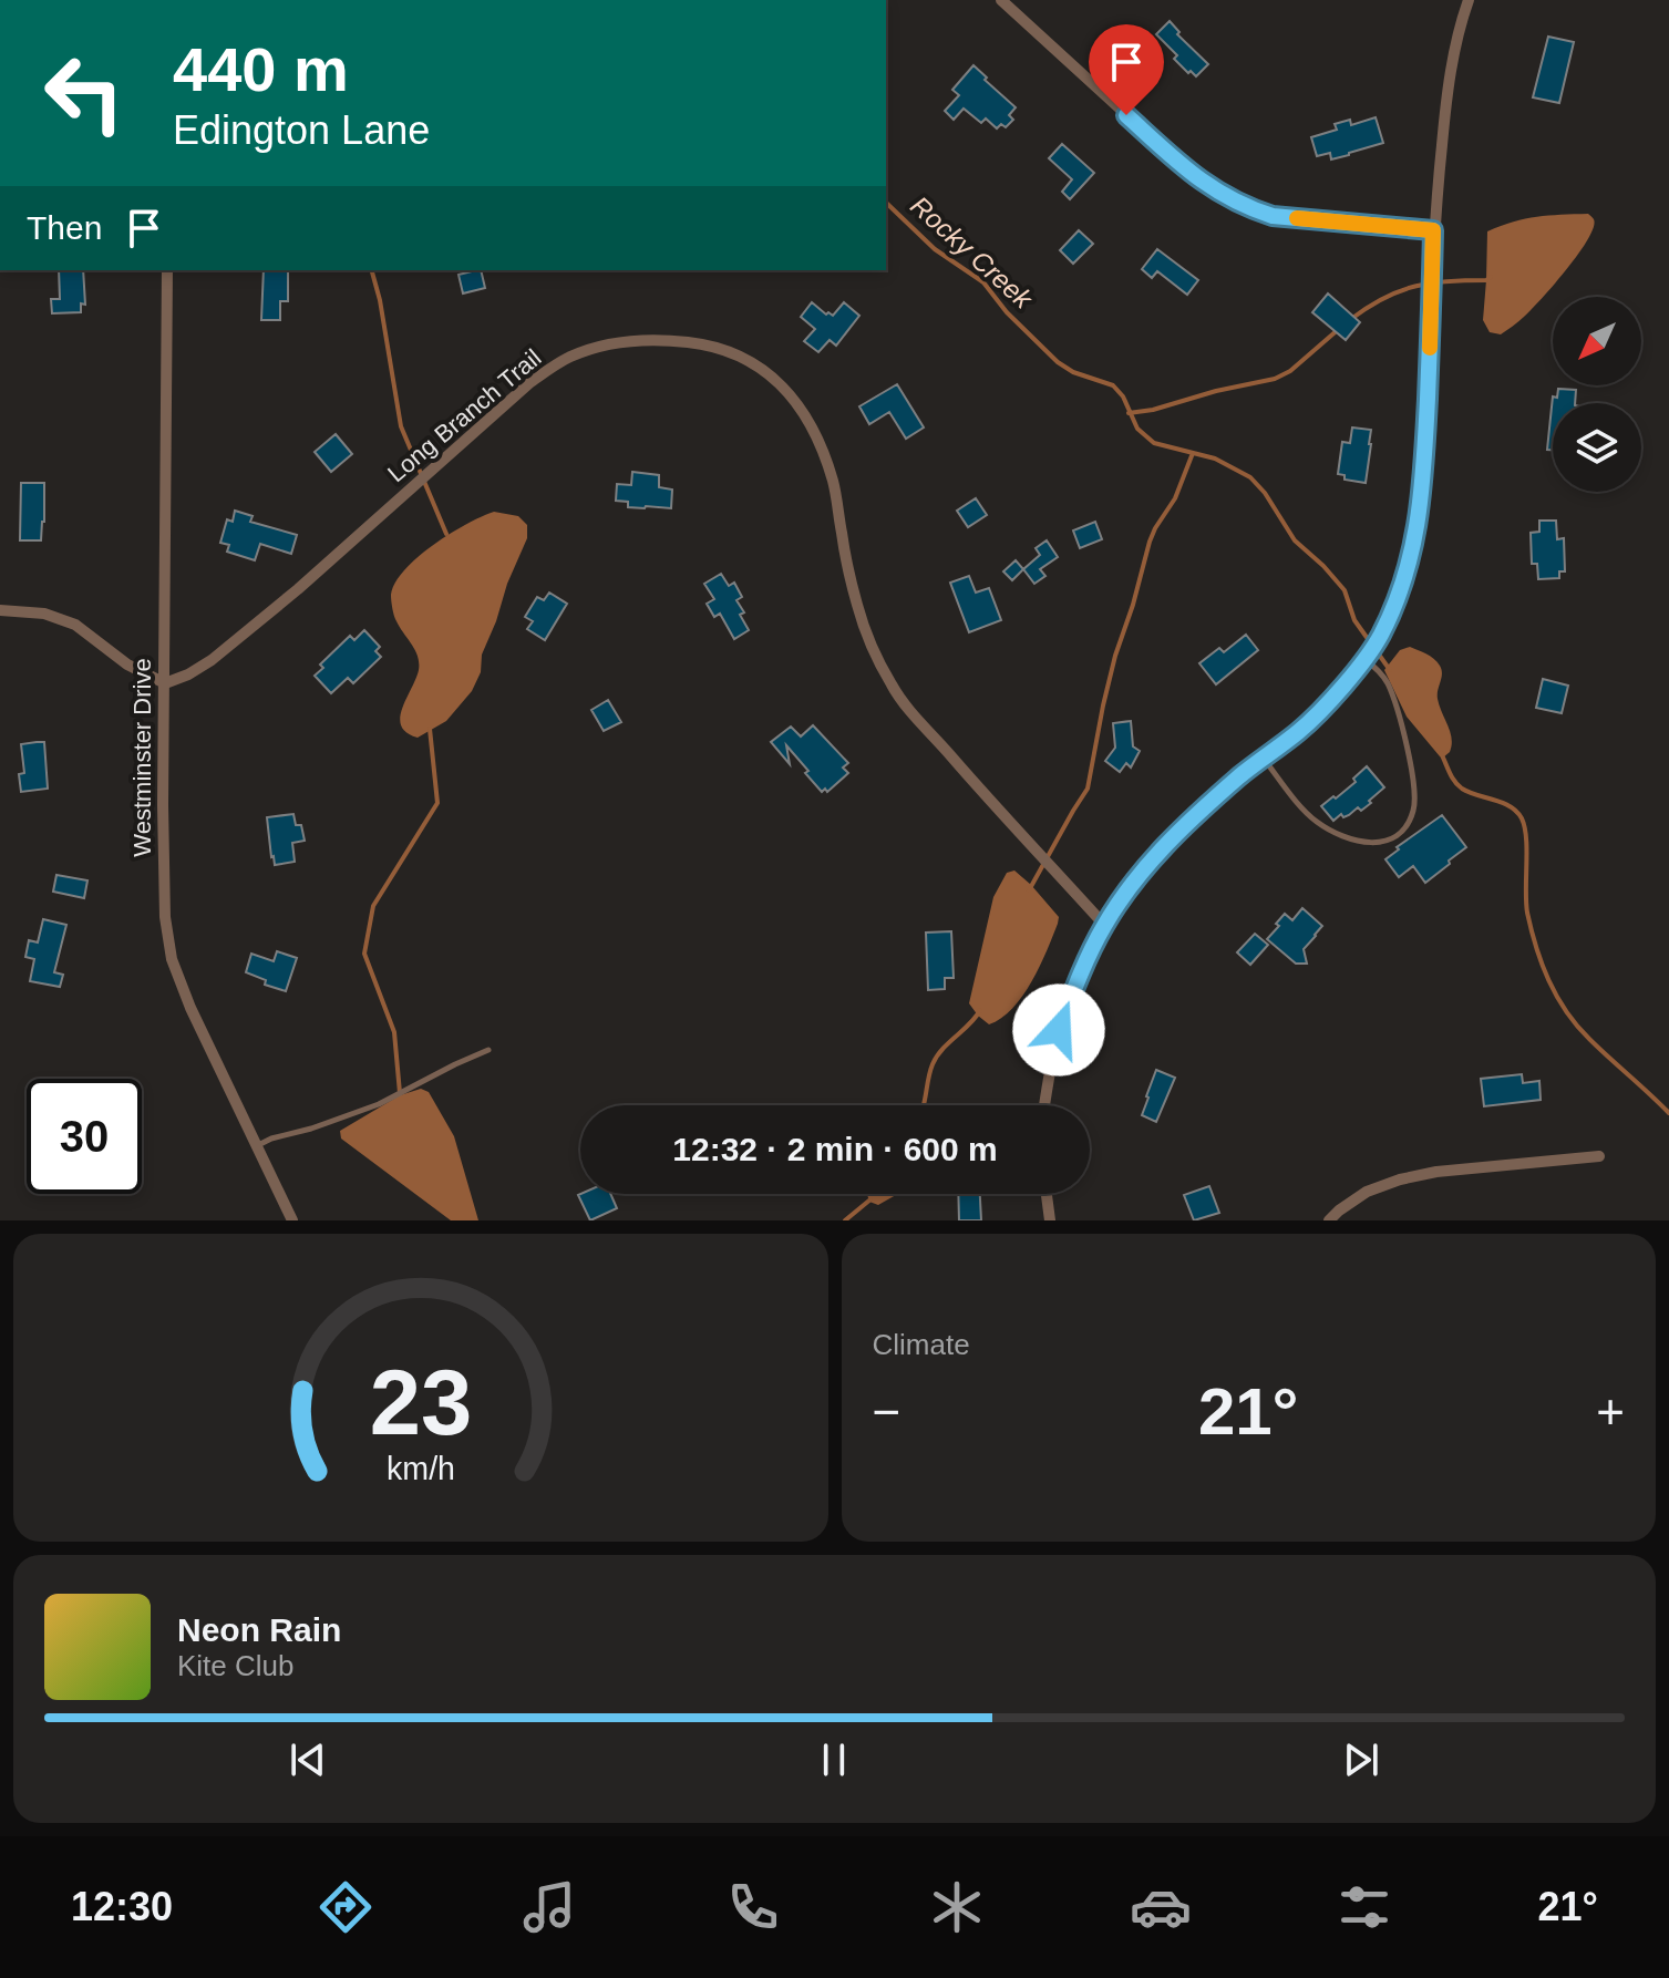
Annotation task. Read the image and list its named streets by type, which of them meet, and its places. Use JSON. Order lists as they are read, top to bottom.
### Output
{
  "streets": {
    "street": ["Long Branch Trail", "Westminster Drive"]
  },
  "crossings": [
    ["Long Branch Trail", "Westminster Drive"]
  ],
  "water": ["Rocky Creek"],
  "north": "bottom left",
  "page": {
    "turn": ["440 m", "Edington Lane"],
    "then": "Then",
    "limit": "30",
    "trip": "12:32 · 2 min · 600 m",
    "tile": "Climate",
    "heat": ["−", "21°", "+"],
    "song": ["Neon Rain", "Kite Club"],
    "tabs": ["12:30", "21°"],
    "gauge": ["23", "km/h"]
  }
}
